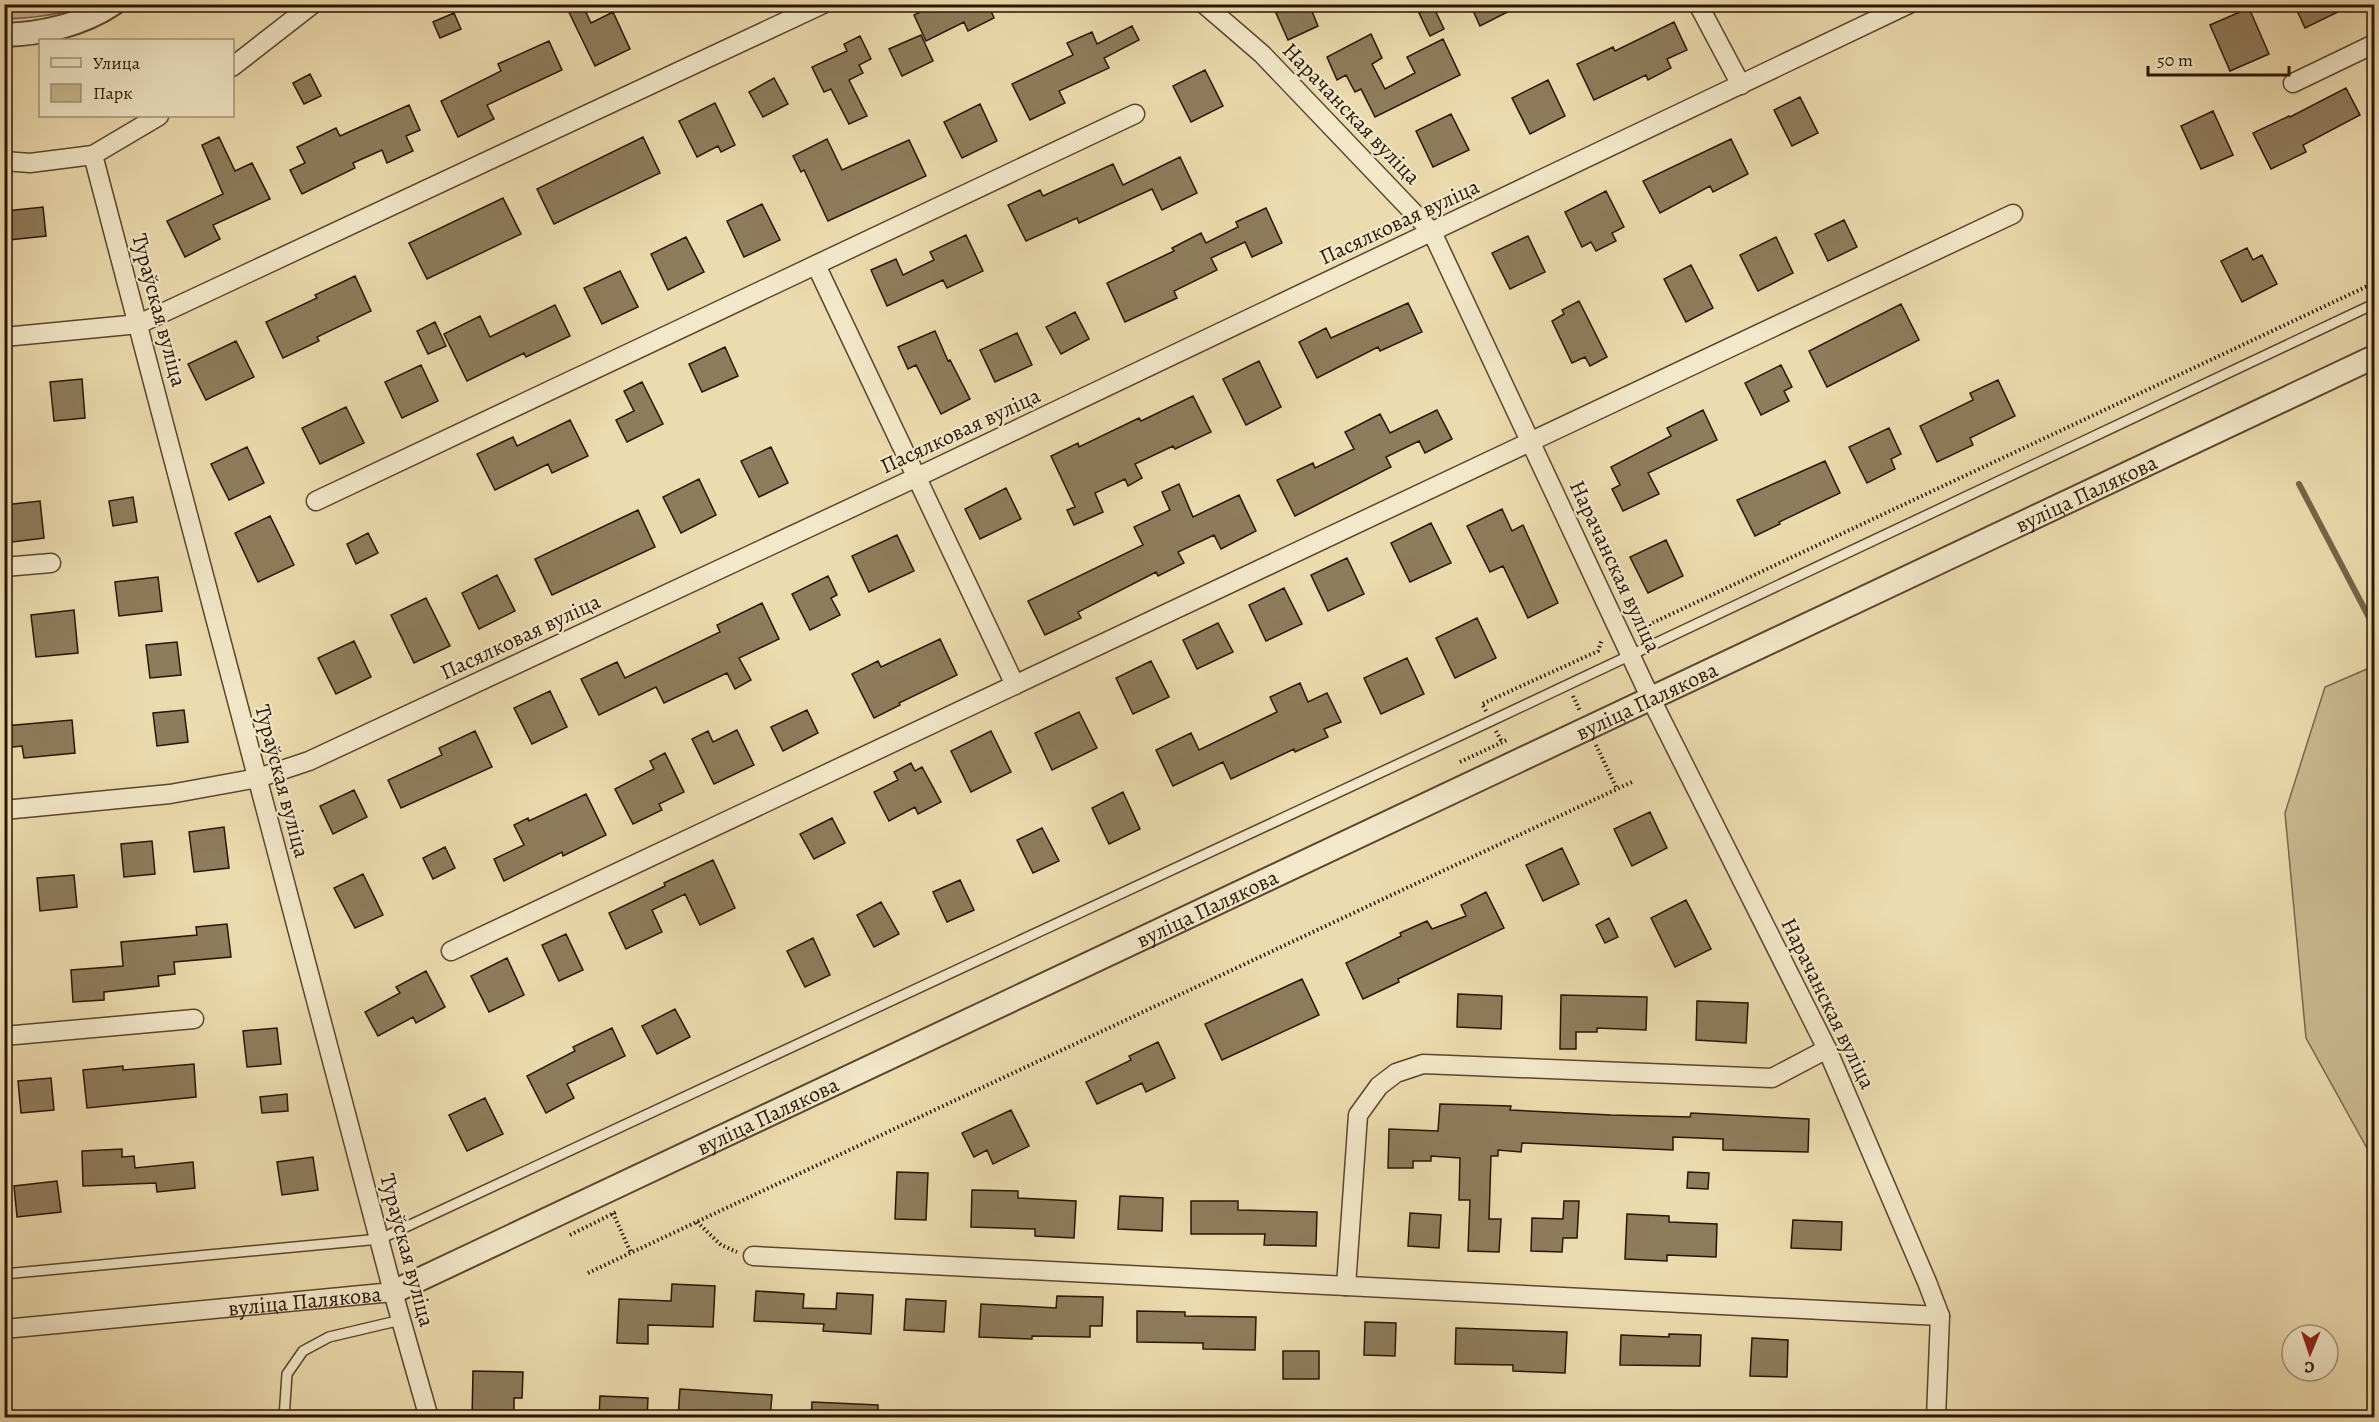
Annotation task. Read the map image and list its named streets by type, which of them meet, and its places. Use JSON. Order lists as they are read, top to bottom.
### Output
{
  "streets": {
    "street": [
      "Нарачанская вуліца",
      "Пасялковая вуліца",
      "Тураўская вуліца",
      "вуліца Палякова"
    ]
  },
  "crossings": [
    ["Нарачанская вуліца", "Пасялковая вуліца"],
    ["Нарачанская вуліца", "вуліца Палякова"],
    ["Пасялковая вуліца", "Тураўская вуліца"],
    ["Тураўская вуліца", "вуліца Палякова"]
  ],
  "legend": ["Улица", "Парк"],
  "scale_bar": "50 m",
  "north": "bottom"
}
